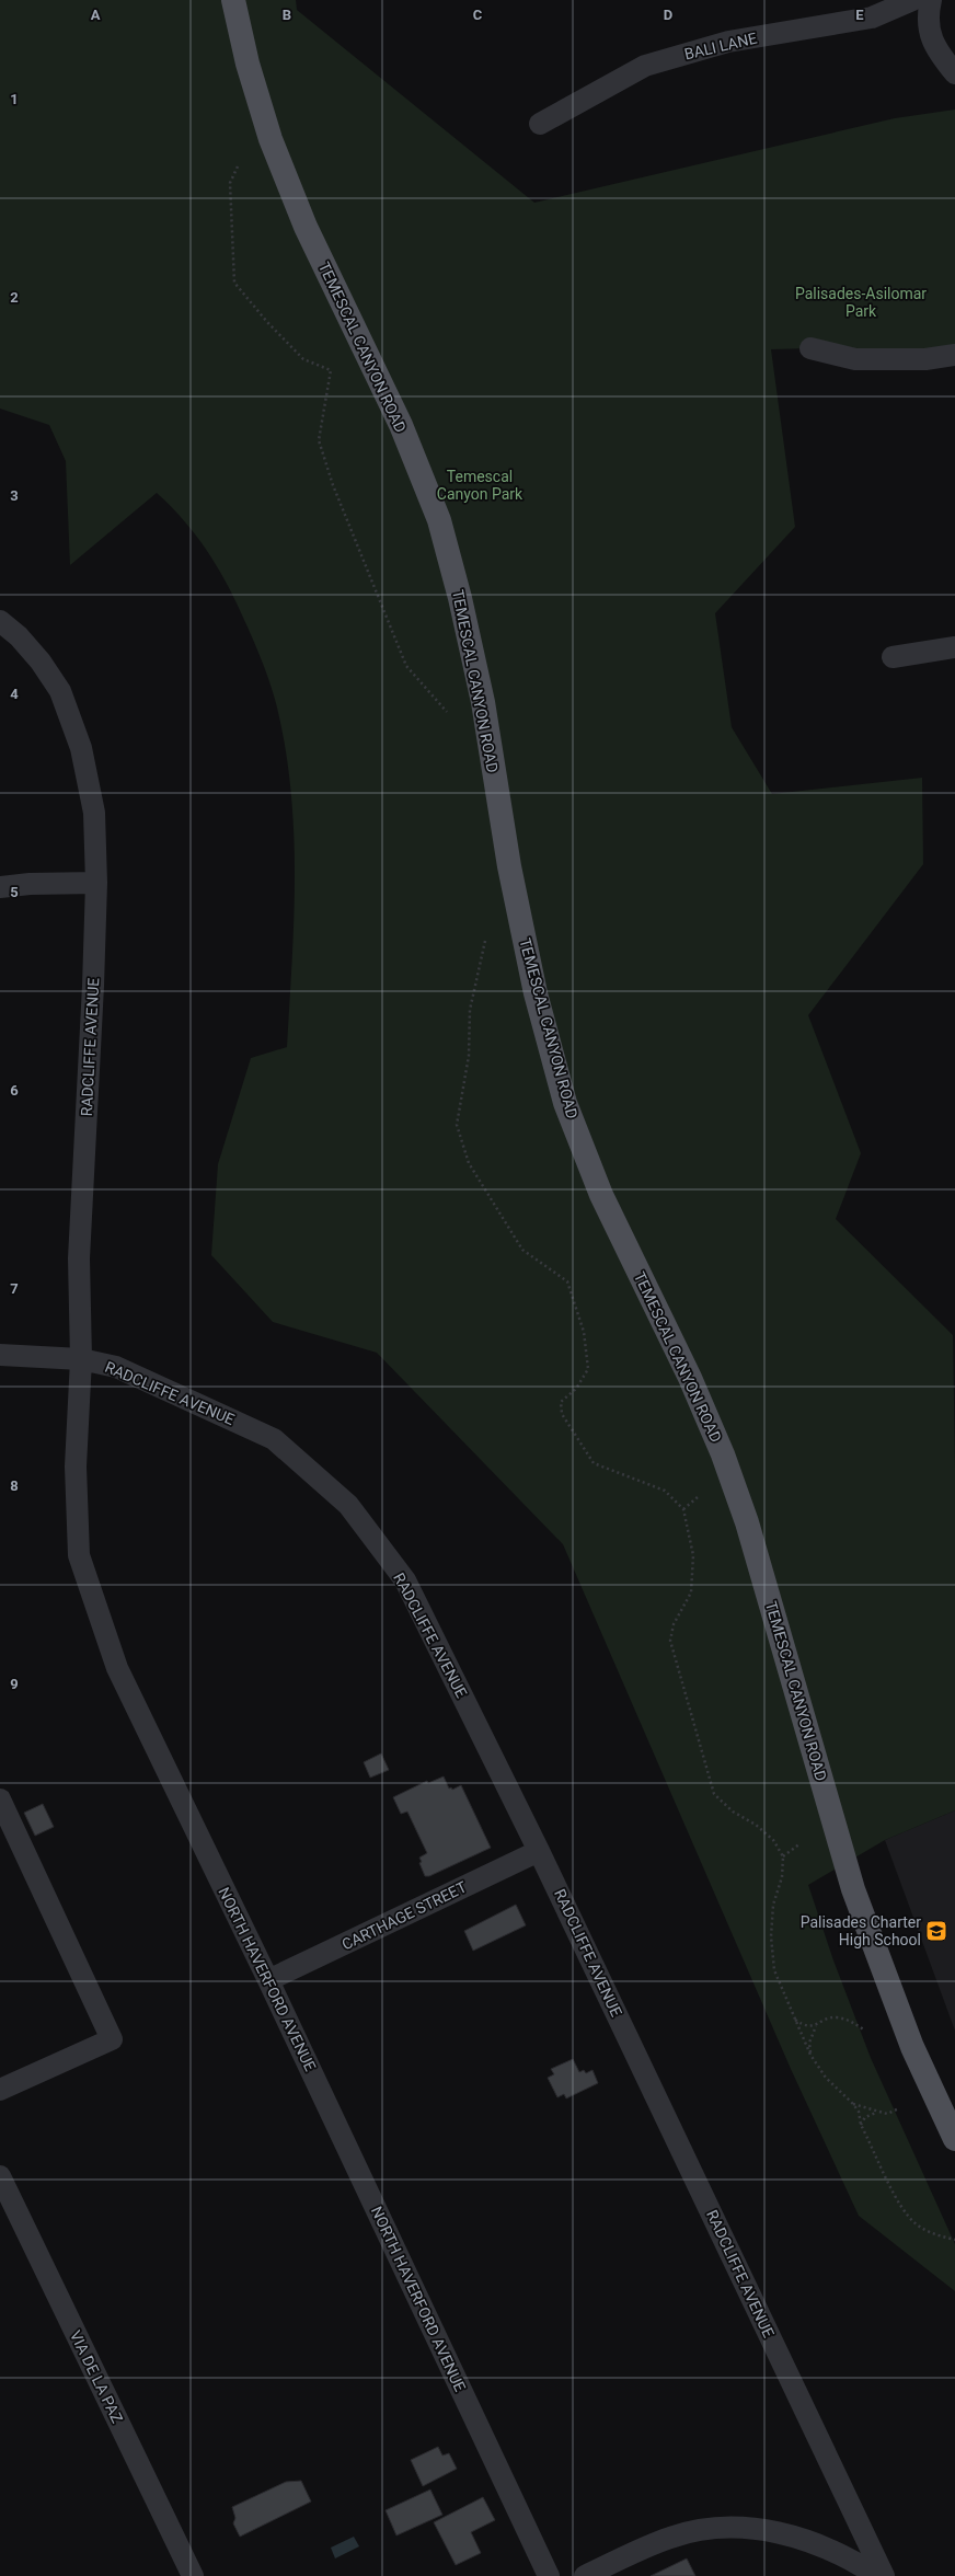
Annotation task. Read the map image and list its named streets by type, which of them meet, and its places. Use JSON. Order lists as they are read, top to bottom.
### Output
{
  "streets": {
    "main road": ["TEMESCAL CANYON ROAD"],
    "street": [
      "BALI LANE",
      "RADCLIFFE AVENUE",
      "CARTHAGE STREET",
      "NORTH HAVERFORD AVENUE",
      "VIA DE LA PAZ"
    ]
  },
  "crossings": [
    ["RADCLIFFE AVENUE", "CARTHAGE STREET"],
    ["RADCLIFFE AVENUE", "NORTH HAVERFORD AVENUE"],
    ["CARTHAGE STREET", "NORTH HAVERFORD AVENUE"]
  ],
  "parks": ["Palisades-Asilomar Park", "Temescal Canyon Park"],
  "places": {
    "school or university": ["Palisades Charter High School"]
  },
  "grid": {
    "columns": [
      "A",
      "B",
      "C",
      "D",
      "E"
    ],
    "rows": [
      "1",
      "2",
      "3",
      "4",
      "5",
      "6",
      "7",
      "8",
      "9"
    ]
  }
}
